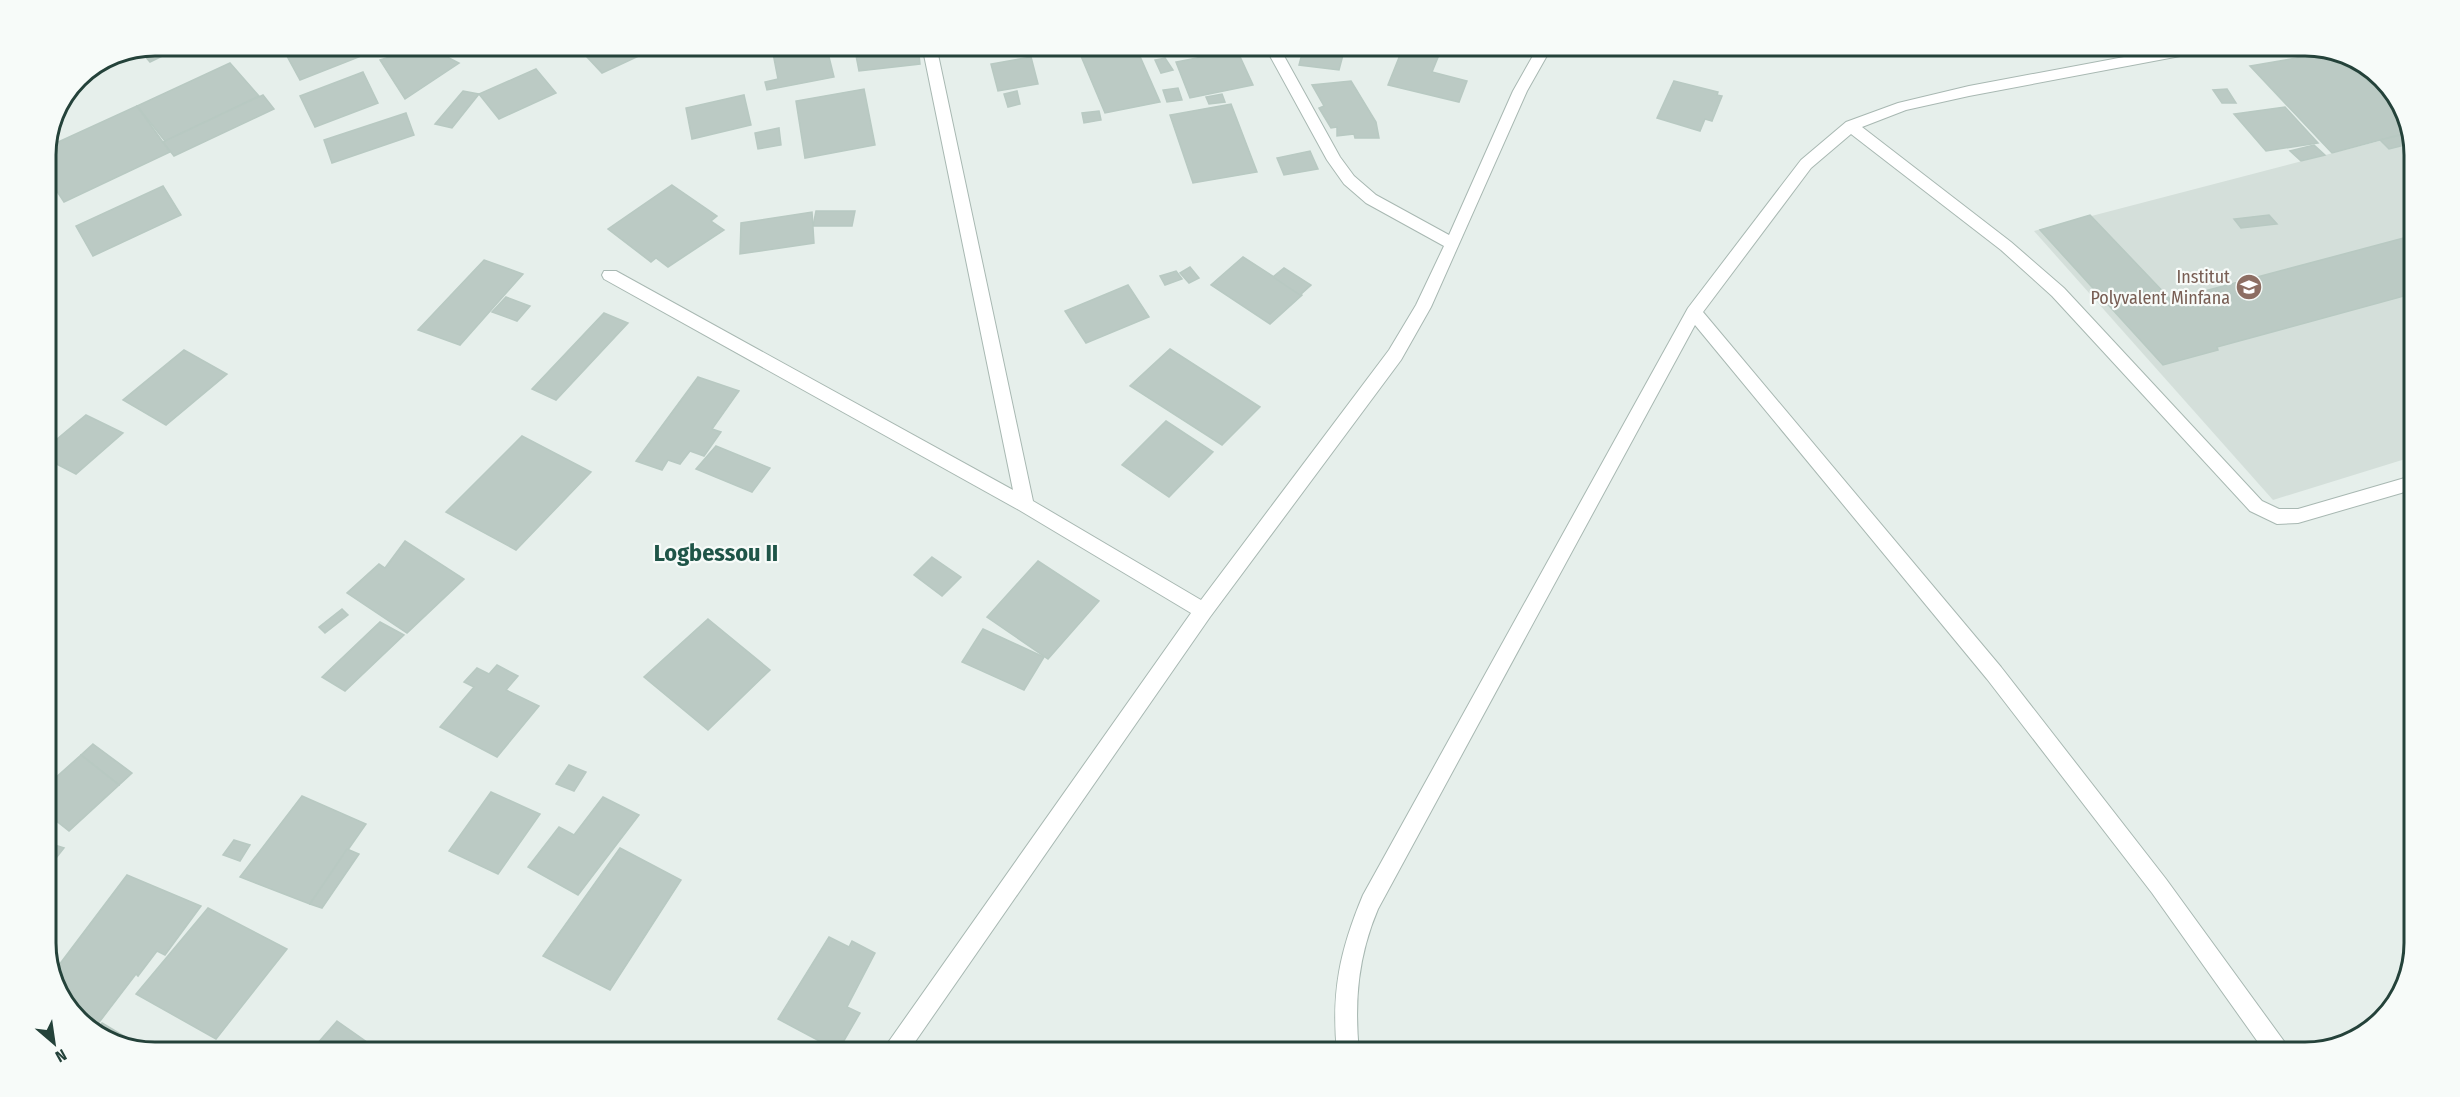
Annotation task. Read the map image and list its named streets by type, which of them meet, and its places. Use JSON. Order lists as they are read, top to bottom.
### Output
{
  "districts": ["Logbessou II"],
  "places": {
    "school or university": ["Institut Polyvalent Minfana"]
  },
  "north": "bottom right"
}
